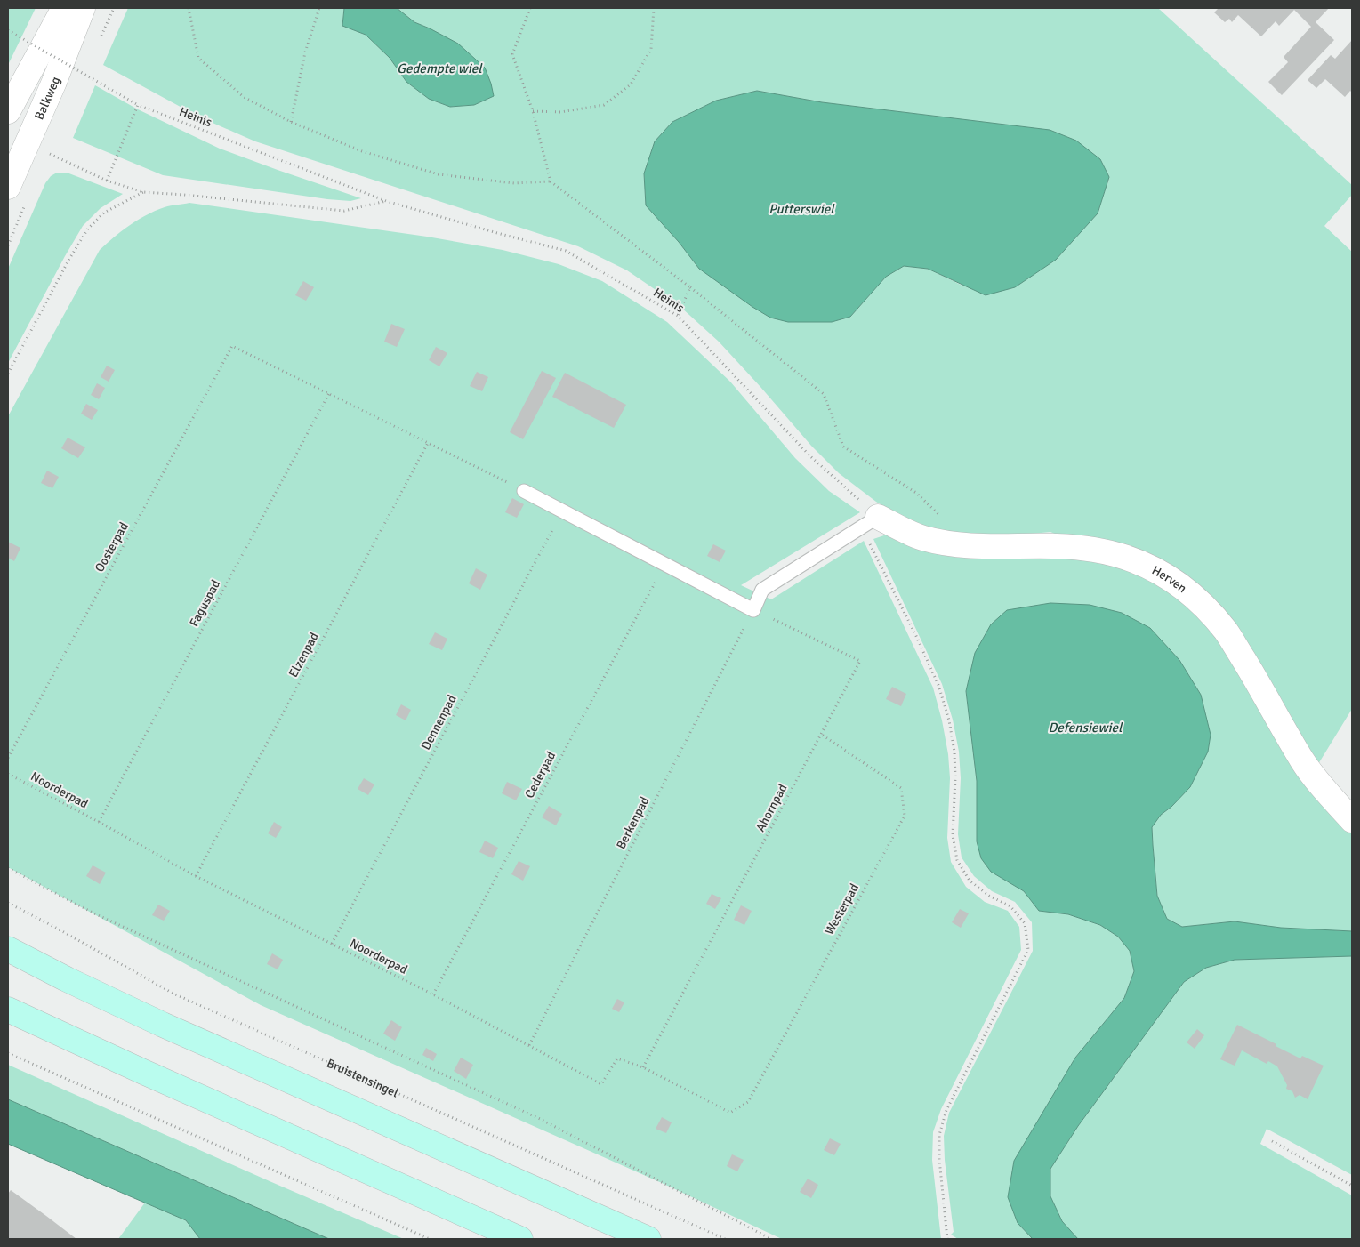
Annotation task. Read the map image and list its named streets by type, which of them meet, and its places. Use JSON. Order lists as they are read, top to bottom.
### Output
{
  "streets": {
    "street": ["Balkweg", "Herven"],
    "path": [
      "Heinis",
      "Oosterpad",
      "Faguspad",
      "Elzenpad",
      "Dennenpad",
      "Cederpad",
      "Noorderpad",
      "Ahornpad",
      "Berkenpad",
      "Westerpad",
      "Bruistensingel"
    ]
  },
  "crossings": [
    ["Heinis", "Herven"],
    ["Oosterpad", "Faguspad"],
    ["Faguspad", "Noorderpad"],
    ["Elzenpad", "Noorderpad"],
    ["Dennenpad", "Noorderpad"],
    ["Cederpad", "Noorderpad"],
    ["Noorderpad", "Ahornpad"],
    ["Noorderpad", "Berkenpad"],
    ["Noorderpad", "Westerpad"],
    ["Ahornpad", "Berkenpad"],
    ["Ahornpad", "Westerpad"]
  ],
  "water": ["Gedempte wiel", "Putterswiel", "Defensiewiel"]
}
